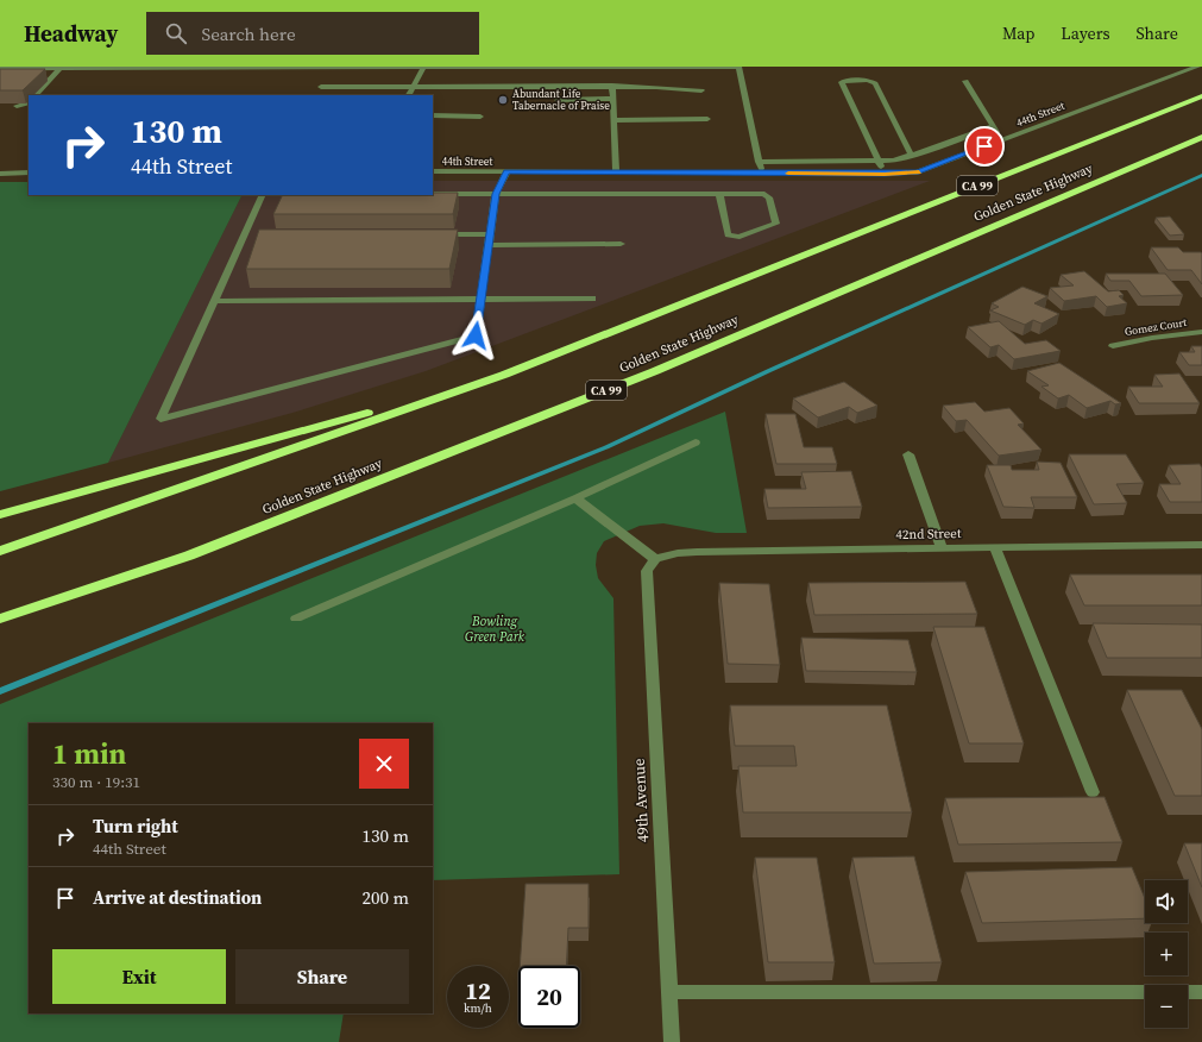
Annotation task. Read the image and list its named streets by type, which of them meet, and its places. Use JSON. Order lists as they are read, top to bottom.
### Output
{
  "streets": {
    "highway": ["CA 99", "Golden State Highway"],
    "street": [
      "44th Street",
      "Gomez Court",
      "42nd Street",
      "49th Avenue"
    ]
  },
  "crossings": [
    ["42nd Street", "49th Avenue"]
  ],
  "parks": ["Bowling Green Park"],
  "places": ["Abundant Life Tabernacle of Praise"],
  "page": {
    "header": "Headway",
    "search": "Search here",
    "nav": ["Map", "Layers", "Share"],
    "turn": ["130 m", "44th Street"],
    "heading": ["1 min", "330 m · 19:31"],
    "list": [
      {
        "name": "Turn right",
        "note": "44th Street",
        "value": "130 m"
      },
      {
        "name": "Arrive at destination",
        "value": "200 m"
      }
    ],
    "map_buttons": ["+", "−"],
    "buttons": ["Exit", "Share"],
    "speed": "12 km/h",
    "limit": "20"
  }
}
